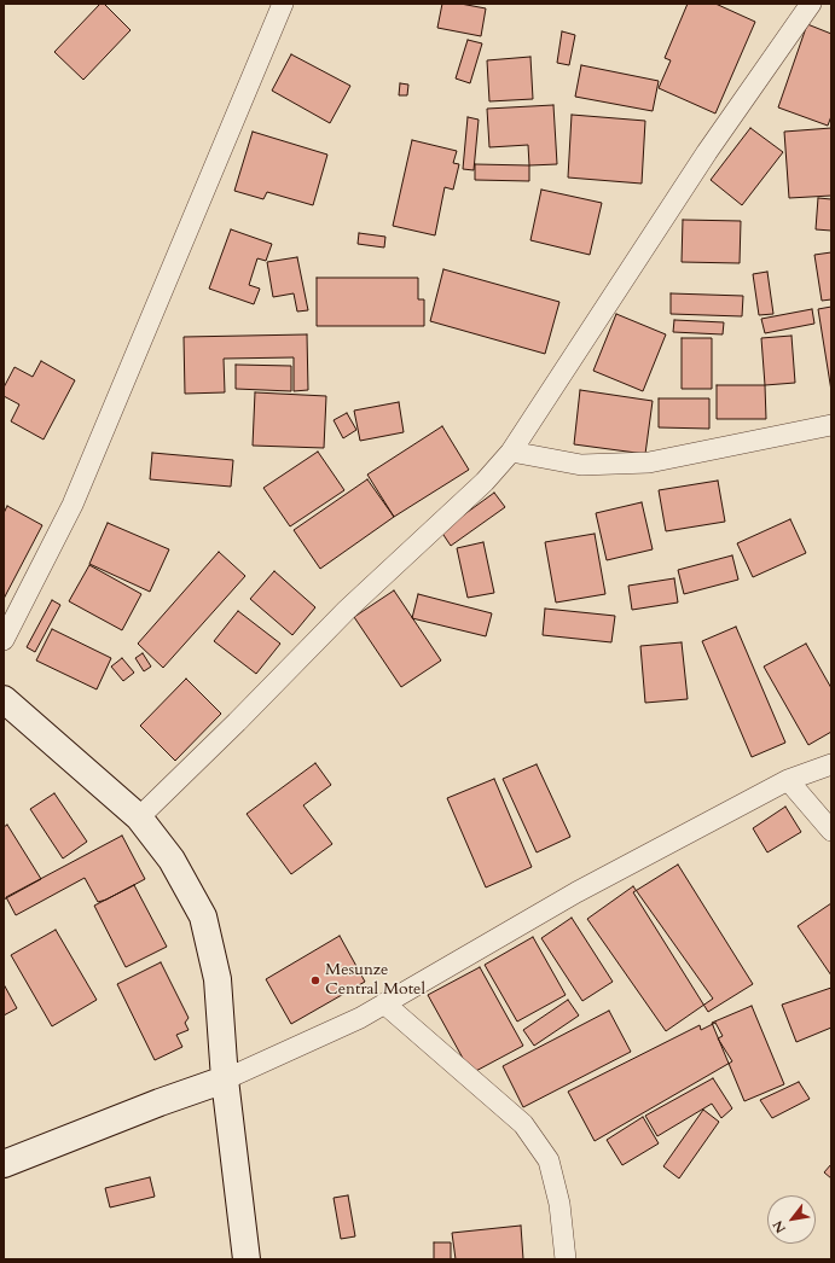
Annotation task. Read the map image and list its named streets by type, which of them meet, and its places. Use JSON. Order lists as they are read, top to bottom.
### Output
{
  "places": ["Mesunze Central Motel"],
  "north": "bottom left"
}
